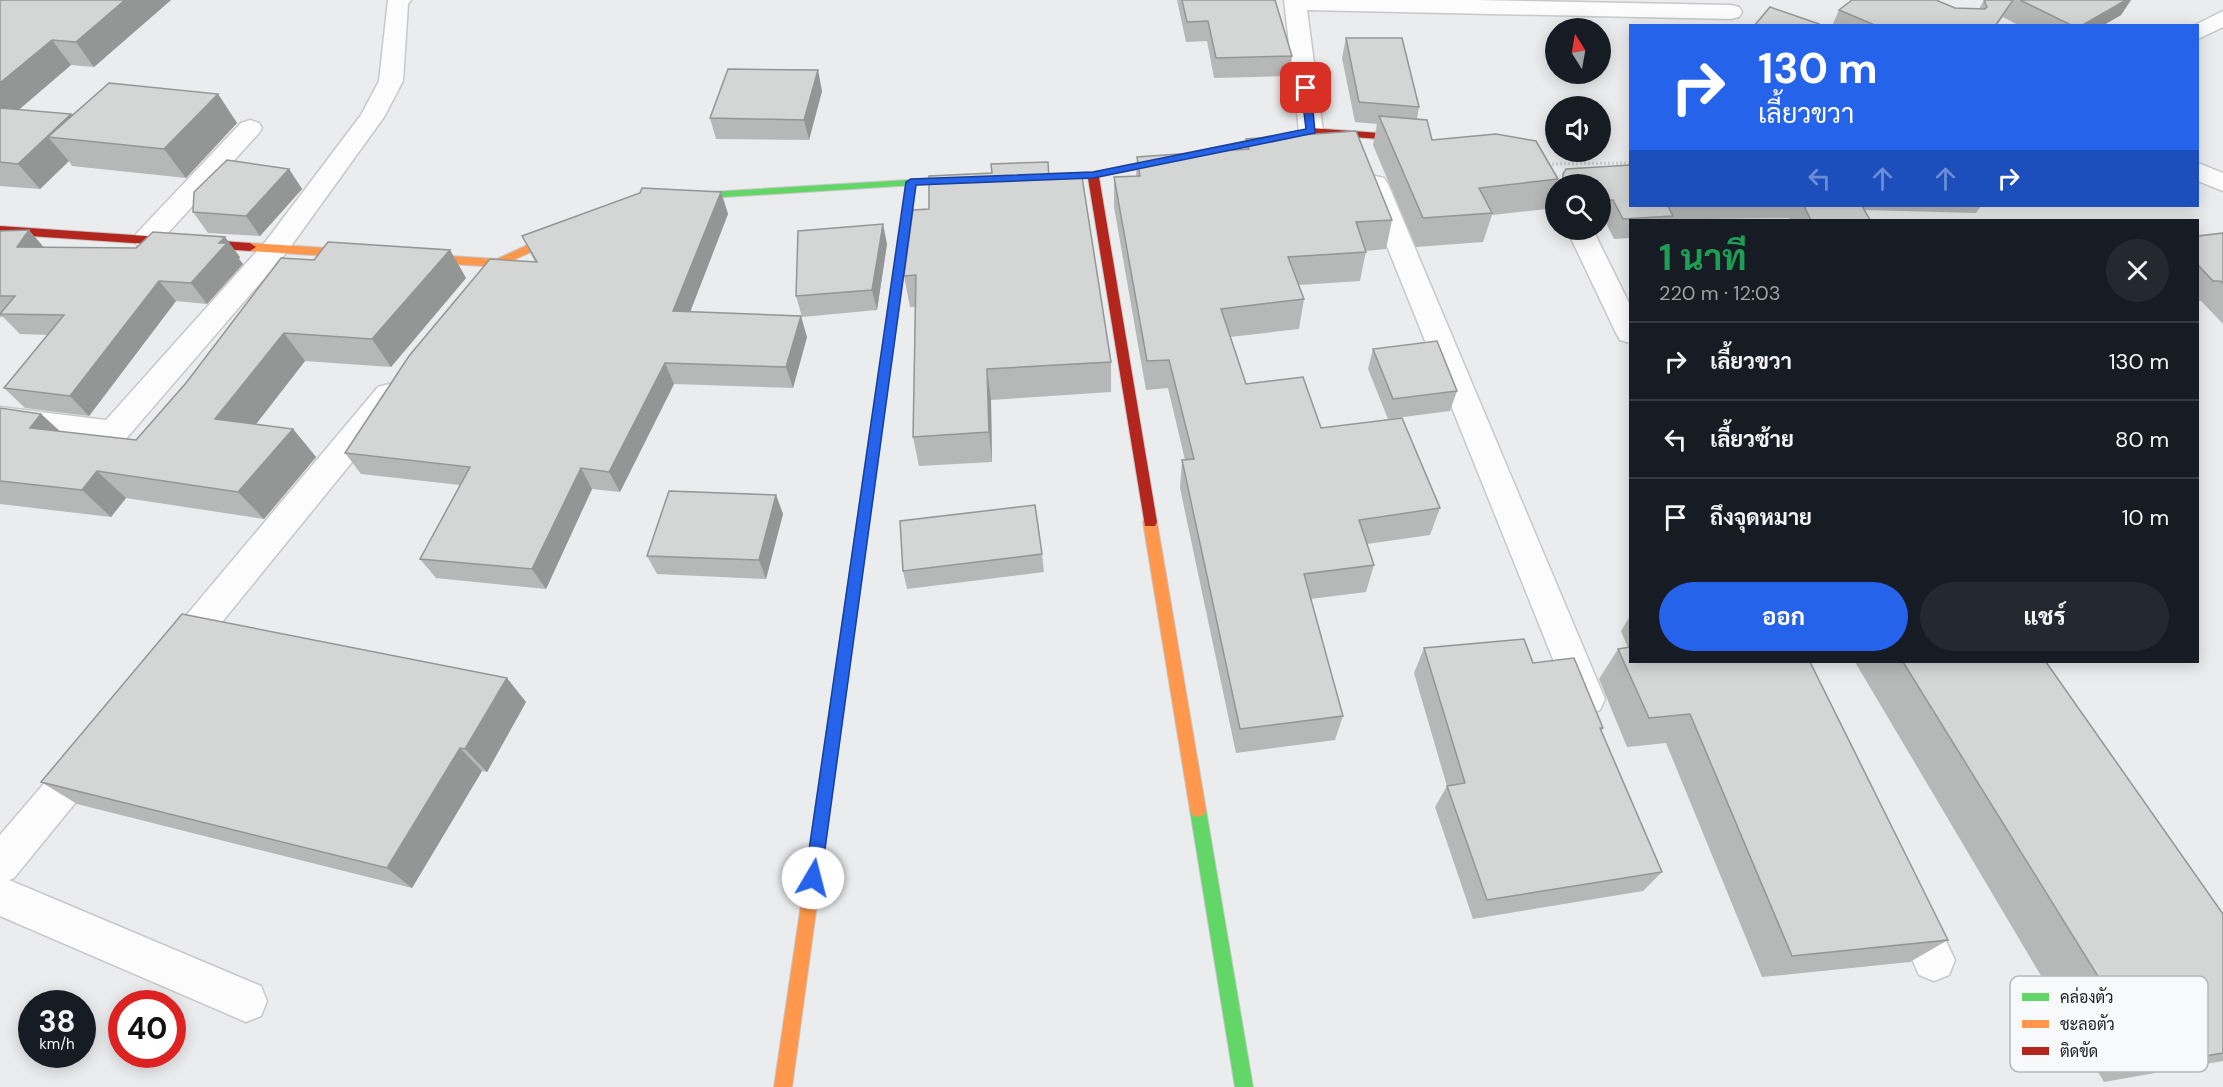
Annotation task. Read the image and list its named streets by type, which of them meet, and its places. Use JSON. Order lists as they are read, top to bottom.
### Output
{
  "legend": ["คล่องตัว", "ชะลอตัว", "ติดขัด"],
  "north": "top",
  "page": {
    "turn": ["130 m", "เลี้ยวขวา"],
    "heading": ["1 นาที", "220 m · 12:03"],
    "list": [
      {
        "name": "เลี้ยวขวา",
        "value": "130 m"
      },
      {
        "name": "เลี้ยวซ้าย",
        "value": "80 m"
      },
      {
        "name": "ถึงจุดหมาย",
        "value": "10 m"
      }
    ],
    "buttons": ["ออก", "แชร์"],
    "speed": "38 km/h",
    "limit": "40"
  }
}
